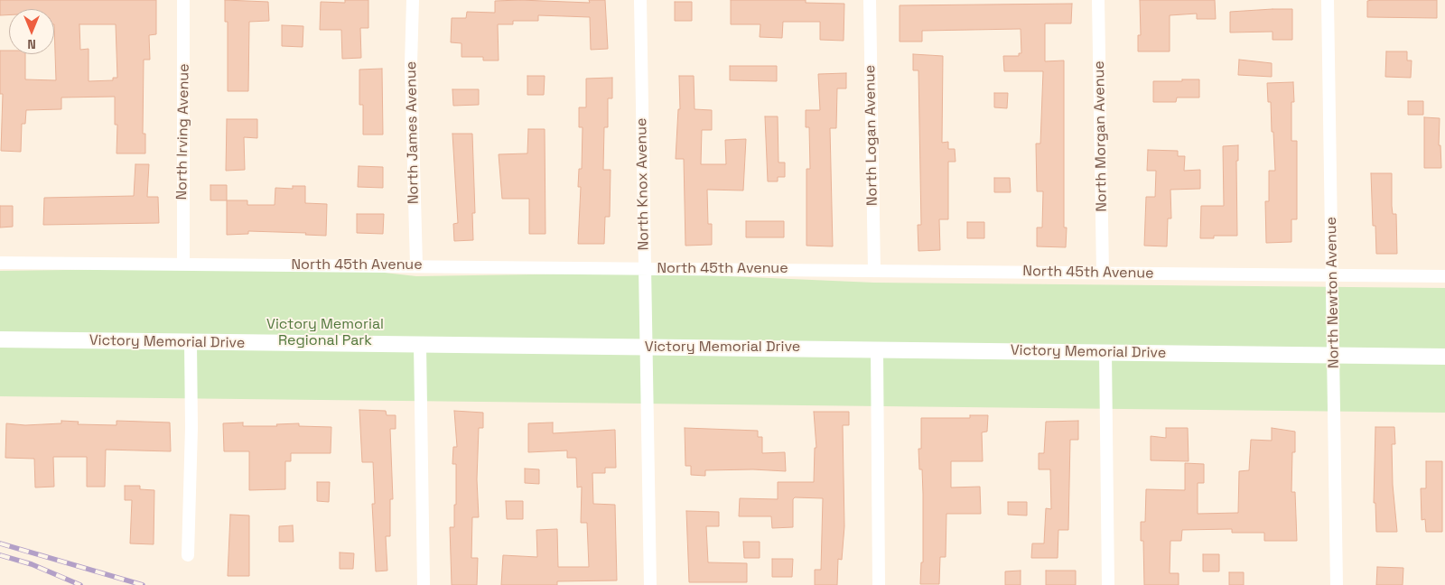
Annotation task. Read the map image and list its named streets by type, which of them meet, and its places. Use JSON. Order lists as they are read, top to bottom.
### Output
{
  "streets": {
    "street": [
      "North Irving Avenue",
      "North James Avenue",
      "North Logan Avenue",
      "North Morgan Avenue",
      "North Knox Avenue",
      "North 45th Avenue",
      "North Newton Avenue",
      "Victory Memorial Drive"
    ]
  },
  "crossings": [
    ["North Irving Avenue", "North 45th Avenue"],
    ["North James Avenue", "North 45th Avenue"],
    ["North Logan Avenue", "North 45th Avenue"],
    ["North Morgan Avenue", "North 45th Avenue"],
    ["North Knox Avenue", "North 45th Avenue"],
    ["North Knox Avenue", "Victory Memorial Drive"],
    ["North 45th Avenue", "North Newton Avenue"],
    ["North Newton Avenue", "Victory Memorial Drive"]
  ],
  "parks": ["Victory Memorial Regional Park"],
  "north": "bottom"
}
